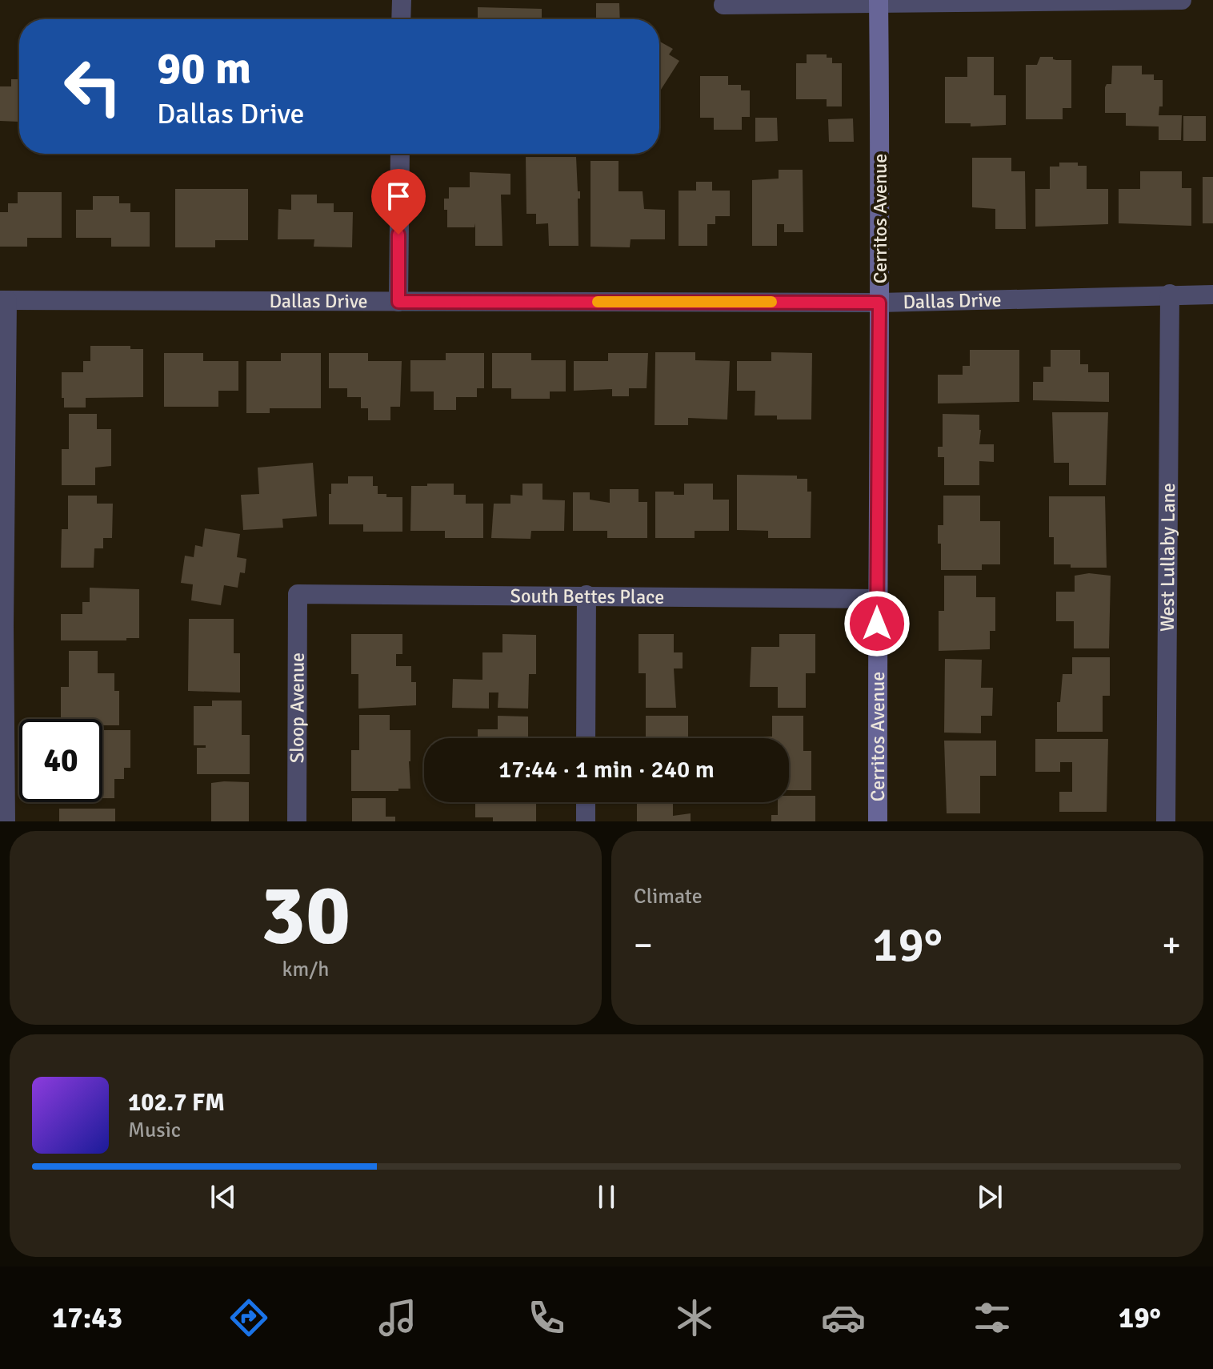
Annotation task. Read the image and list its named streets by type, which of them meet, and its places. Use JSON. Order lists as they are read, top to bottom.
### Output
{
  "streets": {
    "street": [
      "Cerritos Avenue",
      "Dallas Drive",
      "West Lullaby Lane",
      "South Bettes Place",
      "Sloop Avenue"
    ]
  },
  "crossings": [
    ["Cerritos Avenue", "Dallas Drive"],
    ["Cerritos Avenue", "South Bettes Place"],
    ["Dallas Drive", "West Lullaby Lane"],
    ["South Bettes Place", "Sloop Avenue"]
  ],
  "page": {
    "turn": ["90 m", "Dallas Drive"],
    "limit": "40",
    "trip": "17:44 · 1 min · 240 m",
    "tile": [
      ["30", "km/h"],
      "Climate"
    ],
    "heat": ["−", "19°", "+"],
    "song": ["102.7 FM", "Music"],
    "tabs": ["17:43", "19°"]
  }
}
